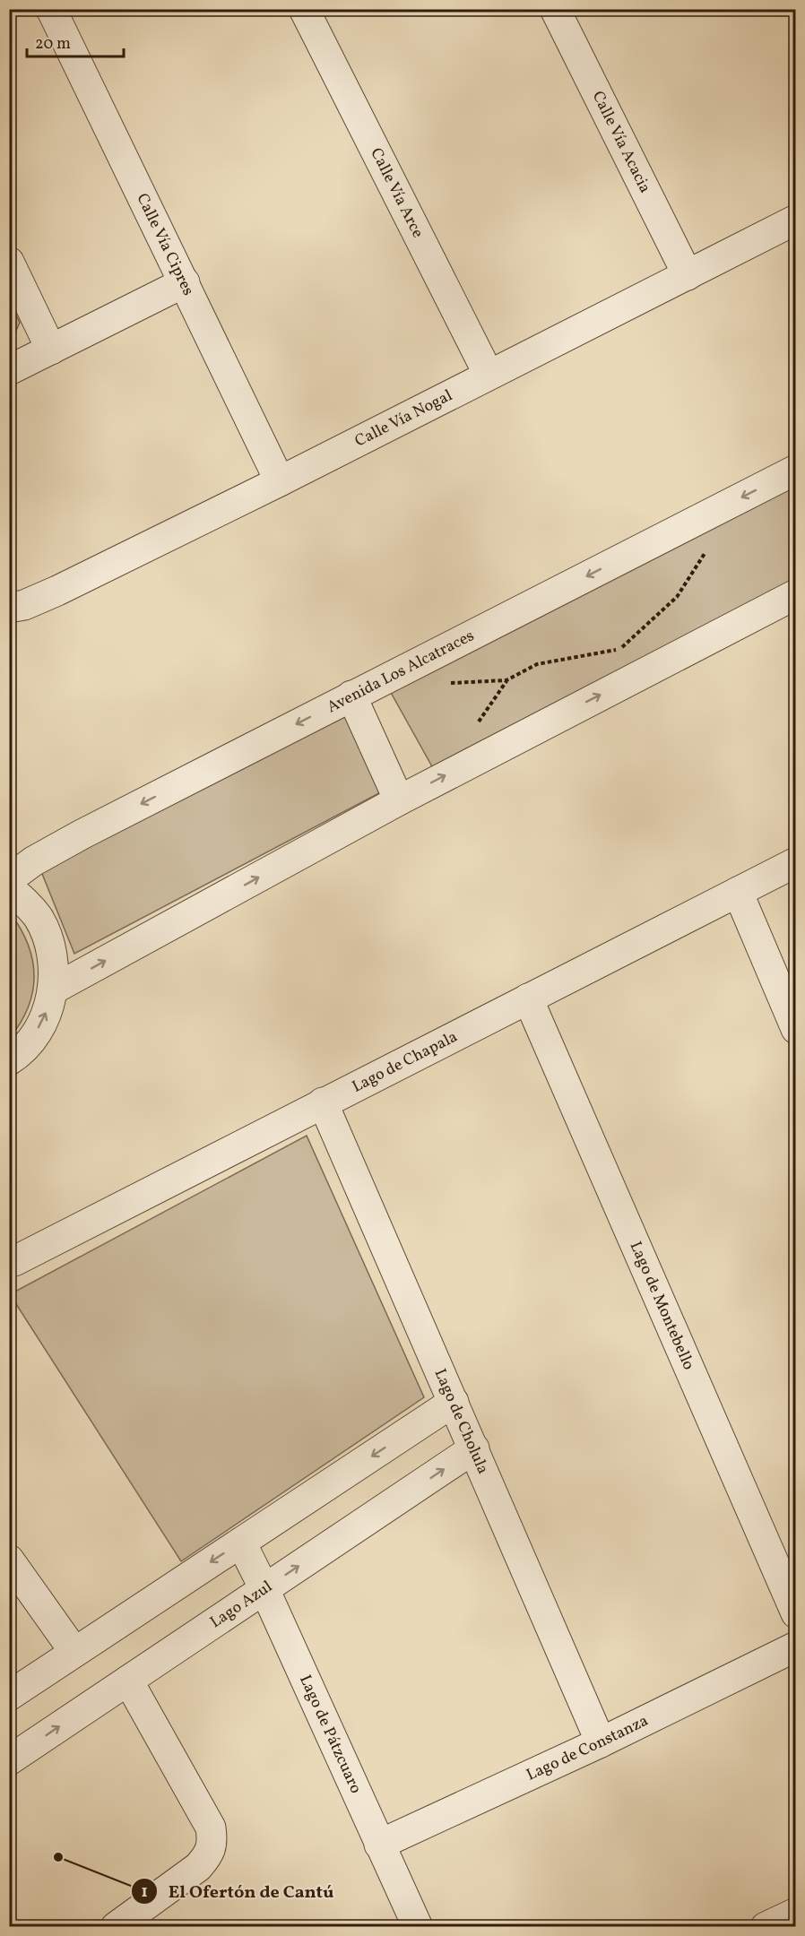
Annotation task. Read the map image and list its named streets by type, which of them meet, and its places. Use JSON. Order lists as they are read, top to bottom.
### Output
{
  "streets": {
    "street": [
      "Calle Vía Acacia",
      "Calle Vía Arce",
      "Calle Vía Cipres",
      "Calle Vía Nogal",
      "Avenida Los Alcatraces",
      "Lago de Chapala",
      "Lago de Montebello",
      "Lago de Cholula",
      "Lago Azul",
      "Lago de Pátzcuaro",
      "Lago de Constanza"
    ]
  },
  "crossings": [
    ["Calle Vía Acacia", "Calle Vía Nogal"],
    ["Calle Vía Arce", "Calle Vía Nogal"],
    ["Calle Vía Cipres", "Calle Vía Nogal"],
    ["Lago de Chapala", "Lago de Montebello"],
    ["Lago de Chapala", "Lago de Cholula"],
    ["Lago de Cholula", "Lago Azul"],
    ["Lago de Cholula", "Lago de Constanza"],
    ["Lago Azul", "Lago de Pátzcuaro"],
    ["Lago de Pátzcuaro", "Lago de Constanza"]
  ],
  "places": ["El Ofertón de Cantú"],
  "scale_bar": "20 m"
}
